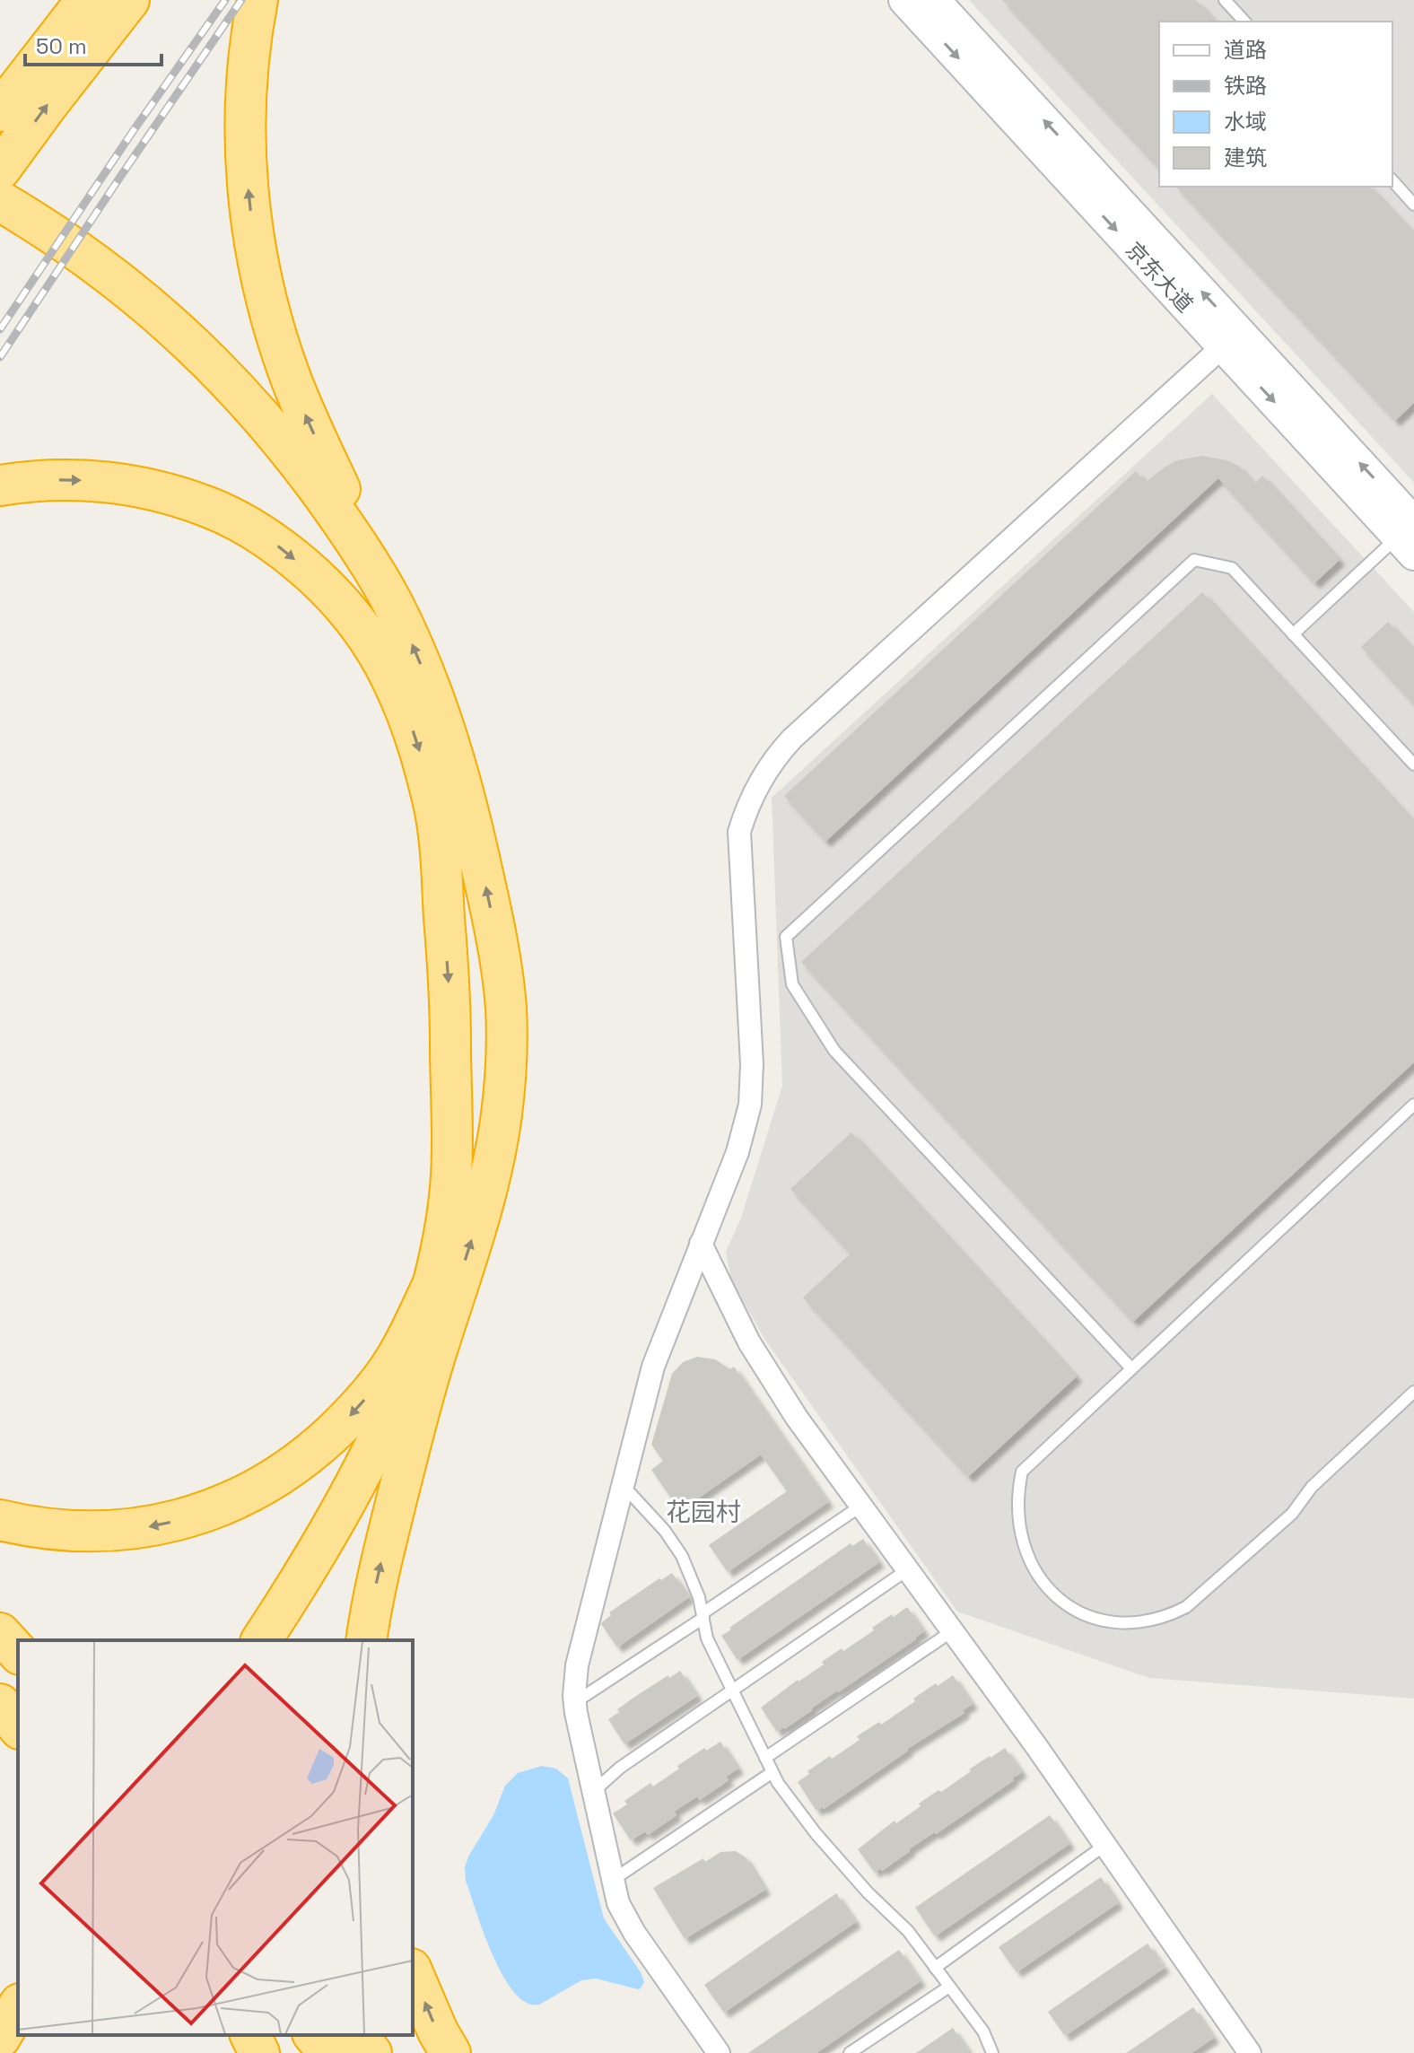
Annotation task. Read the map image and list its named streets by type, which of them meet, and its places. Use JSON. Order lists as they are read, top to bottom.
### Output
{
  "streets": {
    "main road": ["京东大道"]
  },
  "districts": ["花园村"],
  "legend": [
    "道路",
    "铁路",
    "水域",
    "建筑"
  ],
  "scale_bar": "50 m"
}
